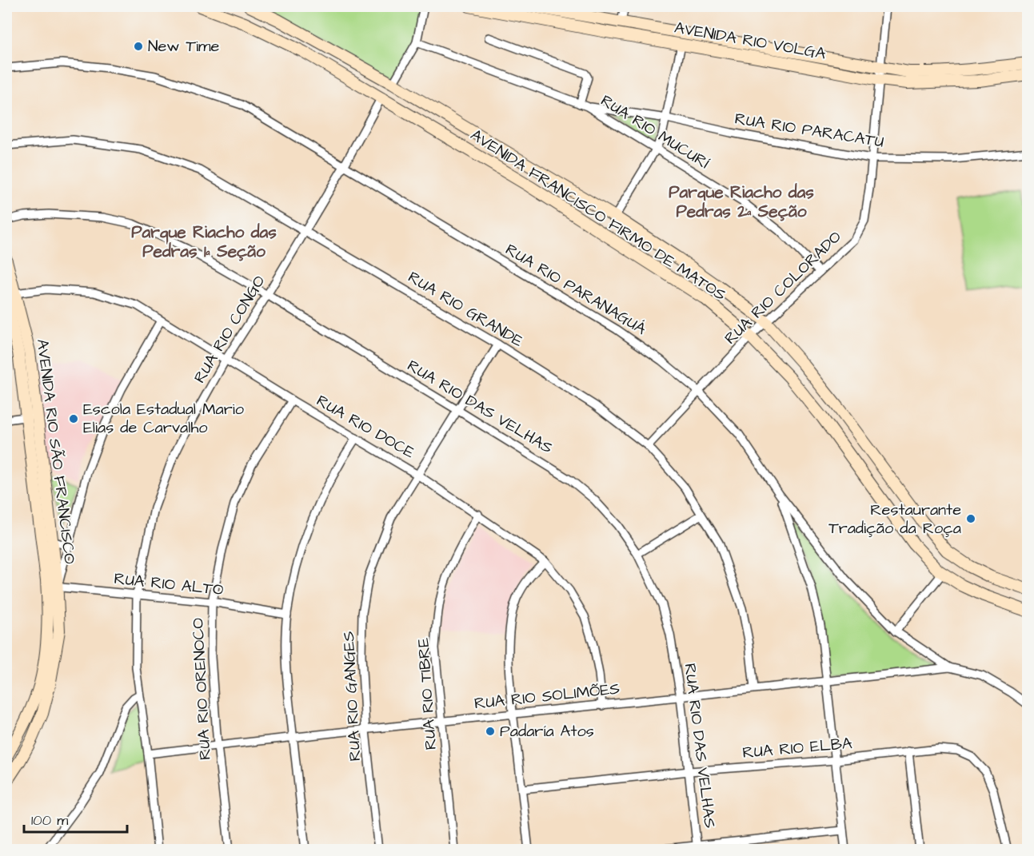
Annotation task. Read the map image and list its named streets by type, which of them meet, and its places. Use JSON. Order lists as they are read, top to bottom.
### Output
{
  "streets": {
    "street": [
      "AVENIDA RIO VOLGA",
      "RUA RIO PARACATU",
      "RUA RIO MUCURÍ",
      "AVENIDA FRANCISCO FIRMO DE MATOS",
      "RUA RIO COLORADO",
      "RUA RIO PARANAGUÁ",
      "RUA RIO GRANDE",
      "RUA RIO CONGO",
      "RUA RIO DAS VELHAS",
      "RUA RIO DOCE",
      "AVENIDA RIO SÃO FRANCISCO",
      "RUA RIO ALTO",
      "RUA RIO ORENOCO",
      "RUA RIO TIBRE",
      "RUA RIO GANGES",
      "RUA RIO SOLIMÕES",
      "RUA RIO ELBA"
    ]
  },
  "crossings": [
    ["AVENIDA RIO VOLGA", "RUA RIO COLORADO"],
    ["RUA RIO PARACATU", "RUA RIO MUCURÍ"],
    ["RUA RIO PARACATU", "RUA RIO COLORADO"],
    ["RUA RIO MUCURÍ", "RUA RIO COLORADO"],
    ["AVENIDA FRANCISCO FIRMO DE MATOS", "RUA RIO COLORADO"],
    ["AVENIDA FRANCISCO FIRMO DE MATOS", "RUA RIO CONGO"],
    ["RUA RIO COLORADO", "RUA RIO PARANAGUÁ"],
    ["RUA RIO COLORADO", "RUA RIO GRANDE"],
    ["RUA RIO PARANAGUÁ", "RUA RIO CONGO"],
    ["RUA RIO PARANAGUÁ", "RUA RIO SOLIMÕES"],
    ["RUA RIO GRANDE", "RUA RIO CONGO"],
    ["RUA RIO GRANDE", "RUA RIO GANGES"],
    ["RUA RIO GRANDE", "RUA RIO SOLIMÕES"],
    ["RUA RIO CONGO", "RUA RIO DAS VELHAS"],
    ["RUA RIO CONGO", "RUA RIO DOCE"],
    ["RUA RIO CONGO", "RUA RIO ALTO"],
    ["RUA RIO CONGO", "RUA RIO SOLIMÕES"],
    ["RUA RIO DAS VELHAS", "RUA RIO GANGES"],
    ["RUA RIO DAS VELHAS", "RUA RIO SOLIMÕES"],
    ["RUA RIO DAS VELHAS", "RUA RIO ELBA"],
    ["RUA RIO DOCE", "AVENIDA RIO SÃO FRANCISCO"],
    ["RUA RIO DOCE", "RUA RIO ORENOCO"],
    ["RUA RIO DOCE", "RUA RIO TIBRE"],
    ["RUA RIO DOCE", "RUA RIO GANGES"],
    ["RUA RIO DOCE", "RUA RIO SOLIMÕES"],
    ["AVENIDA RIO SÃO FRANCISCO", "RUA RIO ALTO"],
    ["RUA RIO ALTO", "RUA RIO ORENOCO"],
    ["RUA RIO ORENOCO", "RUA RIO SOLIMÕES"],
    ["RUA RIO TIBRE", "RUA RIO SOLIMÕES"],
    ["RUA RIO GANGES", "RUA RIO SOLIMÕES"]
  ],
  "districts": ["Parque Riacho das Pedras 2ª Seção", "Parque Riacho das Pedras 1ª Seção"],
  "places": [
    "New Time",
    "Escola Estadual Mario Elias de Carvalho",
    "Restaurante Tradição da Roça",
    "Padaría Atos"
  ],
  "scale_bar": "100 m"
}
